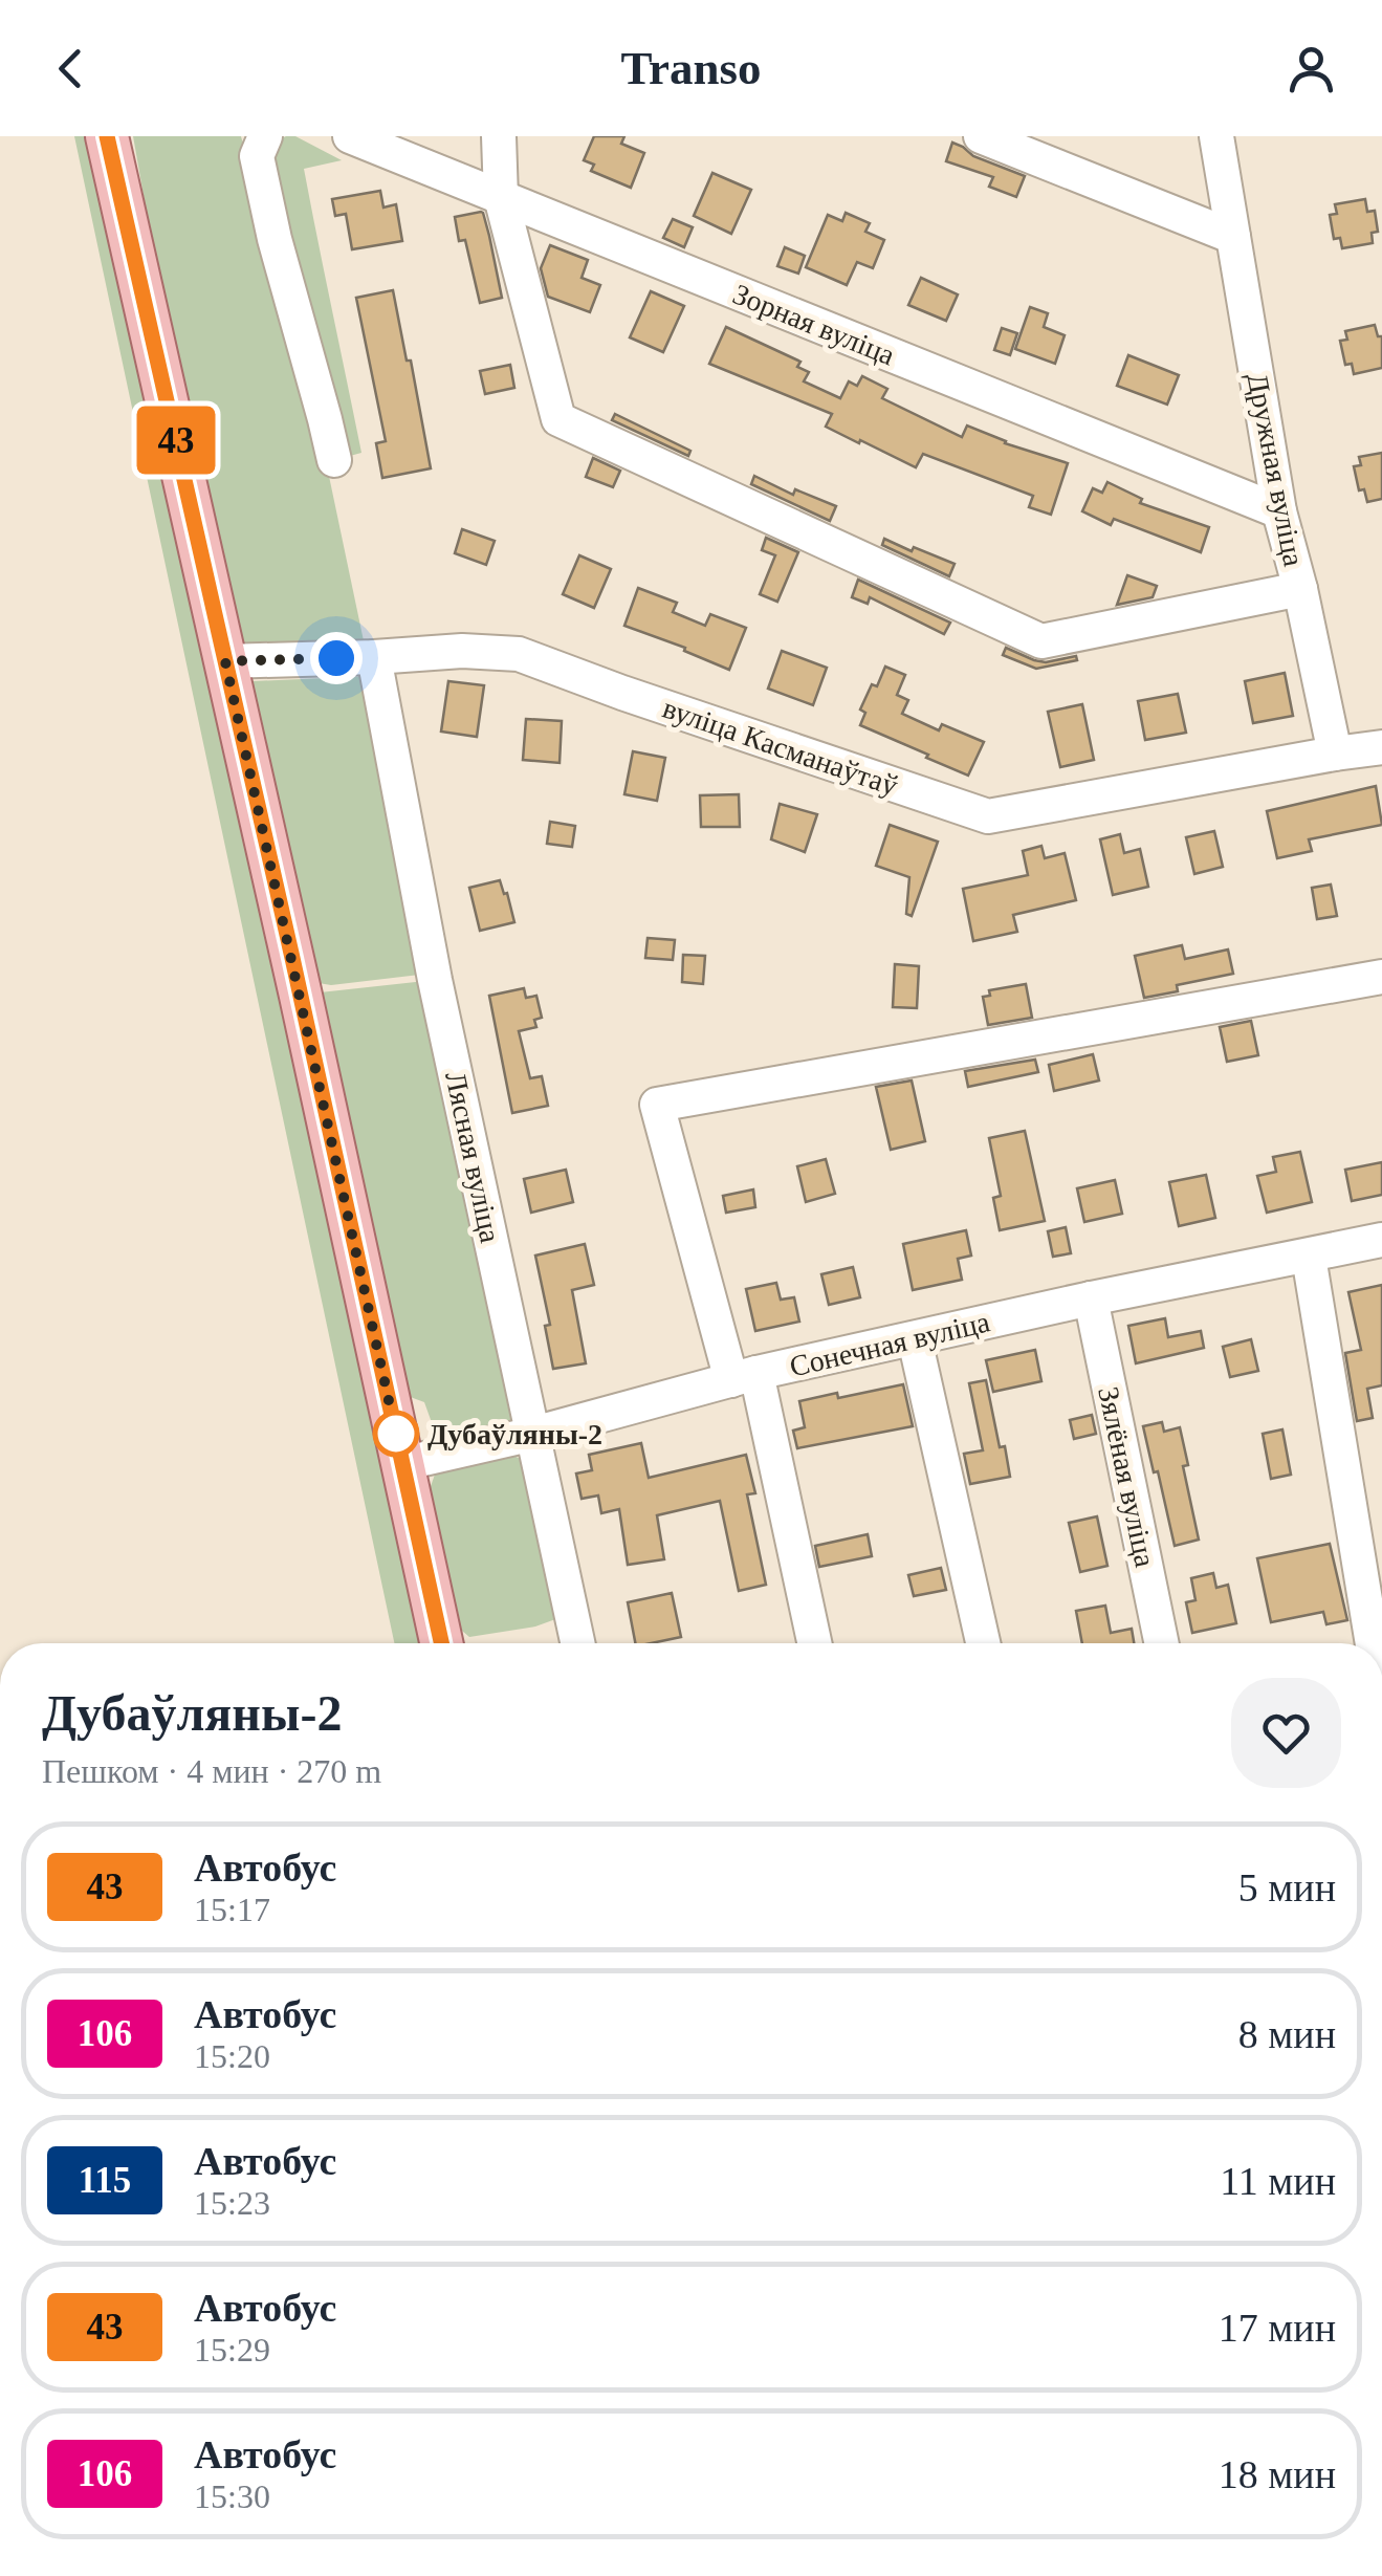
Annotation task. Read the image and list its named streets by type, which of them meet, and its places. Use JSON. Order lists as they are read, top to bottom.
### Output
{
  "streets": {
    "street": [
      "Зорная вуліца",
      "Дружная вуліца",
      "вуліца Касманаўтаў",
      "Лясная вуліца",
      "Сонечная вуліца",
      "Зялёная вуліца"
    ]
  },
  "crossings": [
    ["Зорная вуліца", "Дружная вуліца"],
    ["Дружная вуліца", "вуліца Касманаўтаў"],
    ["вуліца Касманаўтаў", "Лясная вуліца"],
    ["Лясная вуліца", "Сонечная вуліца"],
    ["Сонечная вуліца", "Зялёная вуліца"]
  ],
  "places": ["Дубаўляны-2"],
  "lines": ["bus line 43"],
  "page": {
    "header": "Transo",
    "on_map": "43",
    "heading": ["Дубаўляны-2", "Пешком · 4 мин · 270 m"],
    "list": [
      {
        "mark": "43",
        "name": "Автобус",
        "note": "15:17",
        "value": "5 мин"
      },
      {
        "mark": "106",
        "name": "Автобус",
        "note": "15:20",
        "value": "8 мин"
      },
      {
        "mark": "115",
        "name": "Автобус",
        "note": "15:23",
        "value": "11 мин"
      },
      {
        "mark": "43",
        "name": "Автобус",
        "note": "15:29",
        "value": "17 мин"
      },
      {
        "mark": "106",
        "name": "Автобус",
        "note": "15:30",
        "value": "18 мин"
      }
    ]
  }
}
